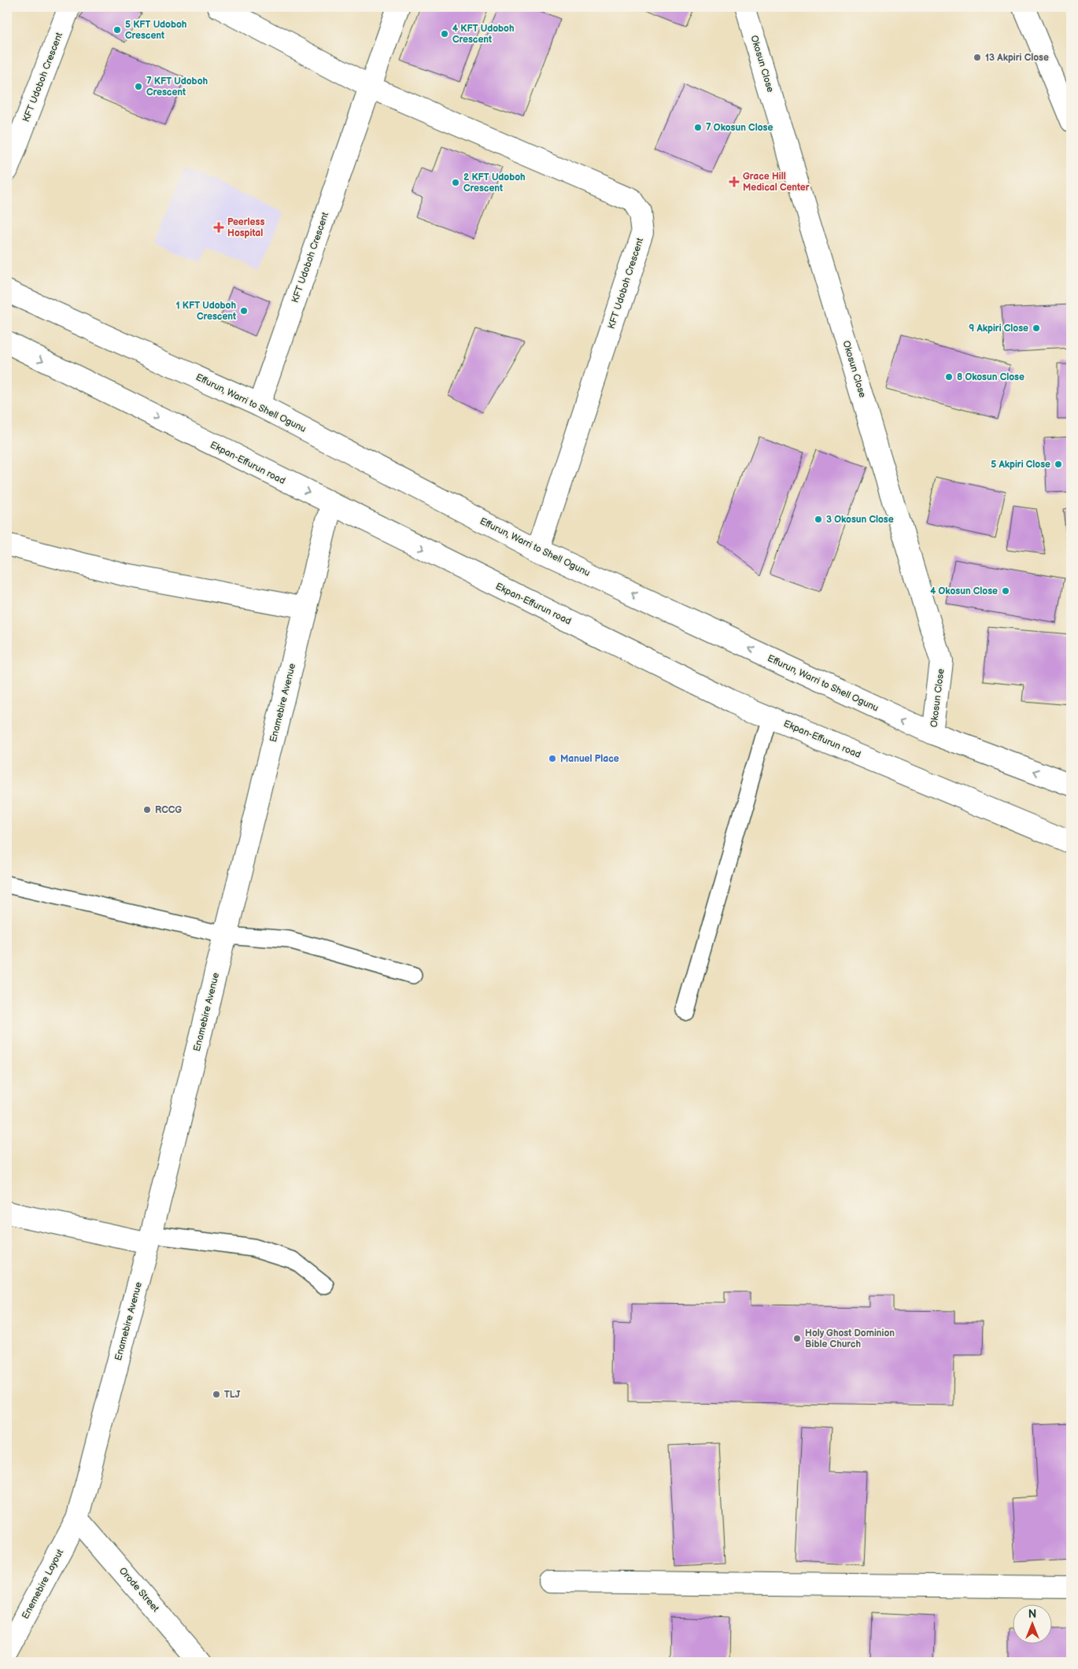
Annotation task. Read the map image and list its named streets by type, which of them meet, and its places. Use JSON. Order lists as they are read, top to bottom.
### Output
{
  "streets": {
    "street": [
      "Okosun Close",
      "KFT Udoboh Crescent",
      "Effurun, Warri to Shell Ogunu",
      "Ekpan-Effurun road",
      "Enamebire Avenue",
      "Enemebire Layout",
      "Orode Street"
    ]
  },
  "crossings": [
    ["Okosun Close", "Effurun, Warri to Shell Ogunu"],
    ["KFT Udoboh Crescent", "Effurun, Warri to Shell Ogunu"],
    ["Ekpan-Effurun road", "Enamebire Avenue"],
    ["Enamebire Avenue", "Enemebire Layout"],
    ["Enamebire Avenue", "Orode Street"],
    ["Enemebire Layout", "Orode Street"]
  ],
  "one_way": ["Effurun, Warri to Shell Ogunu"],
  "places": {
    "other": [
      "5 KFT Udoboh Crescent",
      "4 KFT Udoboh Crescent",
      "13 Akpiri Close",
      "7 KFT Udoboh Crescent",
      "7 Okosun Close",
      "2 KFT Udoboh Crescent",
      "1 KFT Udoboh Crescent",
      "9 Akpiri Close",
      "8 Okosun Close",
      "5 Akpiri Close",
      "3 Okosun Close",
      "4 Okosun Close",
      "Manuel Place",
      "RCCG",
      "Holy Ghost Dominion Bible Church",
      "TLJ"
    ],
    "health": ["Grace Hill Medical Center", "Peerless Hospital"]
  },
  "north": "top"
}
